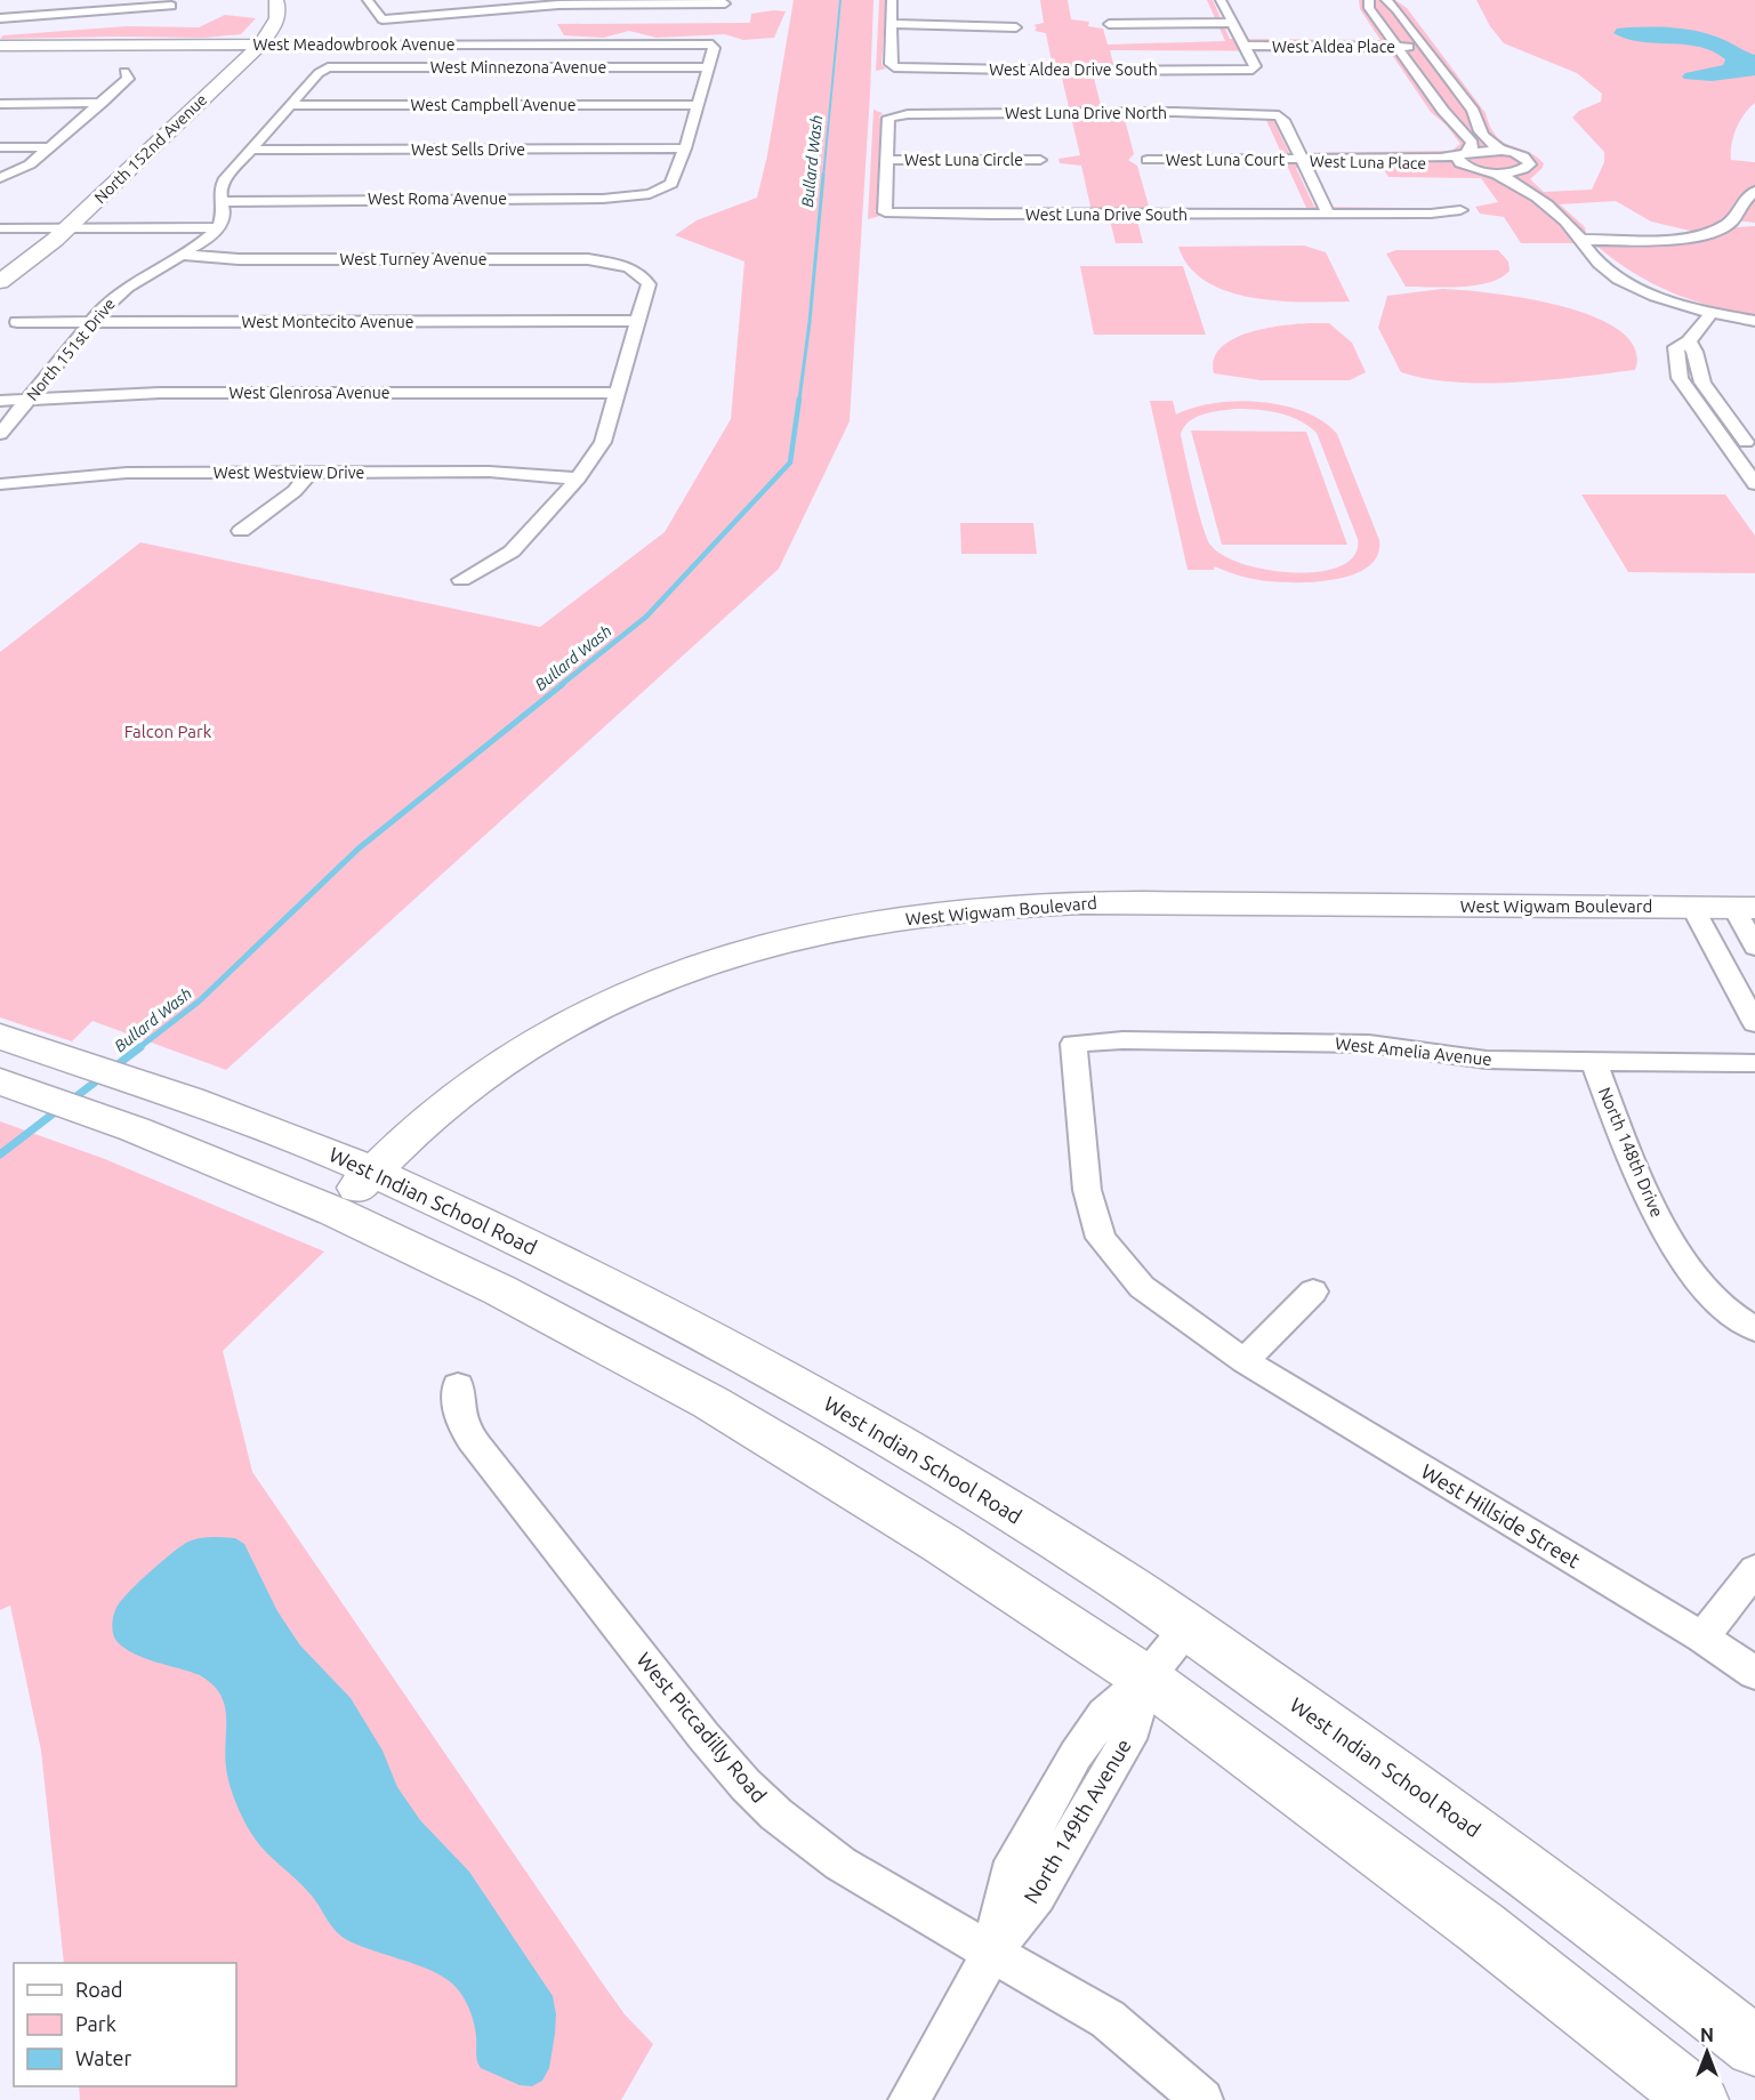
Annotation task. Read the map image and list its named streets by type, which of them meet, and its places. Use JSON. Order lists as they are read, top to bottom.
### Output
{
  "streets": {
    "street": [
      "West Meadowbrook Avenue",
      "West Aldea Place",
      "West Minnezona Avenue",
      "West Aldea Drive South",
      "West Campbell Avenue",
      "West Luna Drive North",
      "North 152nd Avenue",
      "West Sells Drive",
      "West Luna Circle",
      "West Luna Court",
      "West Luna Place",
      "West Roma Avenue",
      "West Luna Drive South",
      "West Turney Avenue",
      "West Montecito Avenue",
      "North 151st Drive",
      "West Glenrosa Avenue",
      "West Westview Drive",
      "West Wigwam Boulevard",
      "West Amelia Avenue",
      "North 148th Drive",
      "West Indian School Road",
      "West Hillside Street",
      "West Piccadilly Road",
      "North 149th Avenue"
    ]
  },
  "crossings": [
    ["West Meadowbrook Avenue", "West Minnezona Avenue"],
    ["West Meadowbrook Avenue", "North 152nd Avenue"],
    ["West Aldea Place", "West Aldea Drive South"],
    ["West Minnezona Avenue", "West Campbell Avenue"],
    ["West Luna Drive North", "West Luna Circle"],
    ["West Luna Drive North", "West Luna Court"],
    ["West Luna Drive North", "West Luna Place"],
    ["West Luna Drive North", "West Luna Drive South"],
    ["West Sells Drive", "West Roma Avenue"],
    ["West Luna Circle", "West Luna Drive South"],
    ["West Luna Court", "West Luna Place"],
    ["West Turney Avenue", "West Montecito Avenue"],
    ["West Turney Avenue", "North 151st Drive"],
    ["West Montecito Avenue", "North 151st Drive"],
    ["North 151st Drive", "West Glenrosa Avenue"],
    ["West Wigwam Boulevard", "West Indian School Road"],
    ["West Amelia Avenue", "North 148th Drive"],
    ["West Amelia Avenue", "West Hillside Street"],
    ["West Indian School Road", "North 149th Avenue"],
    ["West Piccadilly Road", "North 149th Avenue"]
  ],
  "water": ["Bullard Wash"],
  "parks": ["Falcon Park"],
  "legend": ["Road", "Park", "Water"],
  "north": "top"
}
